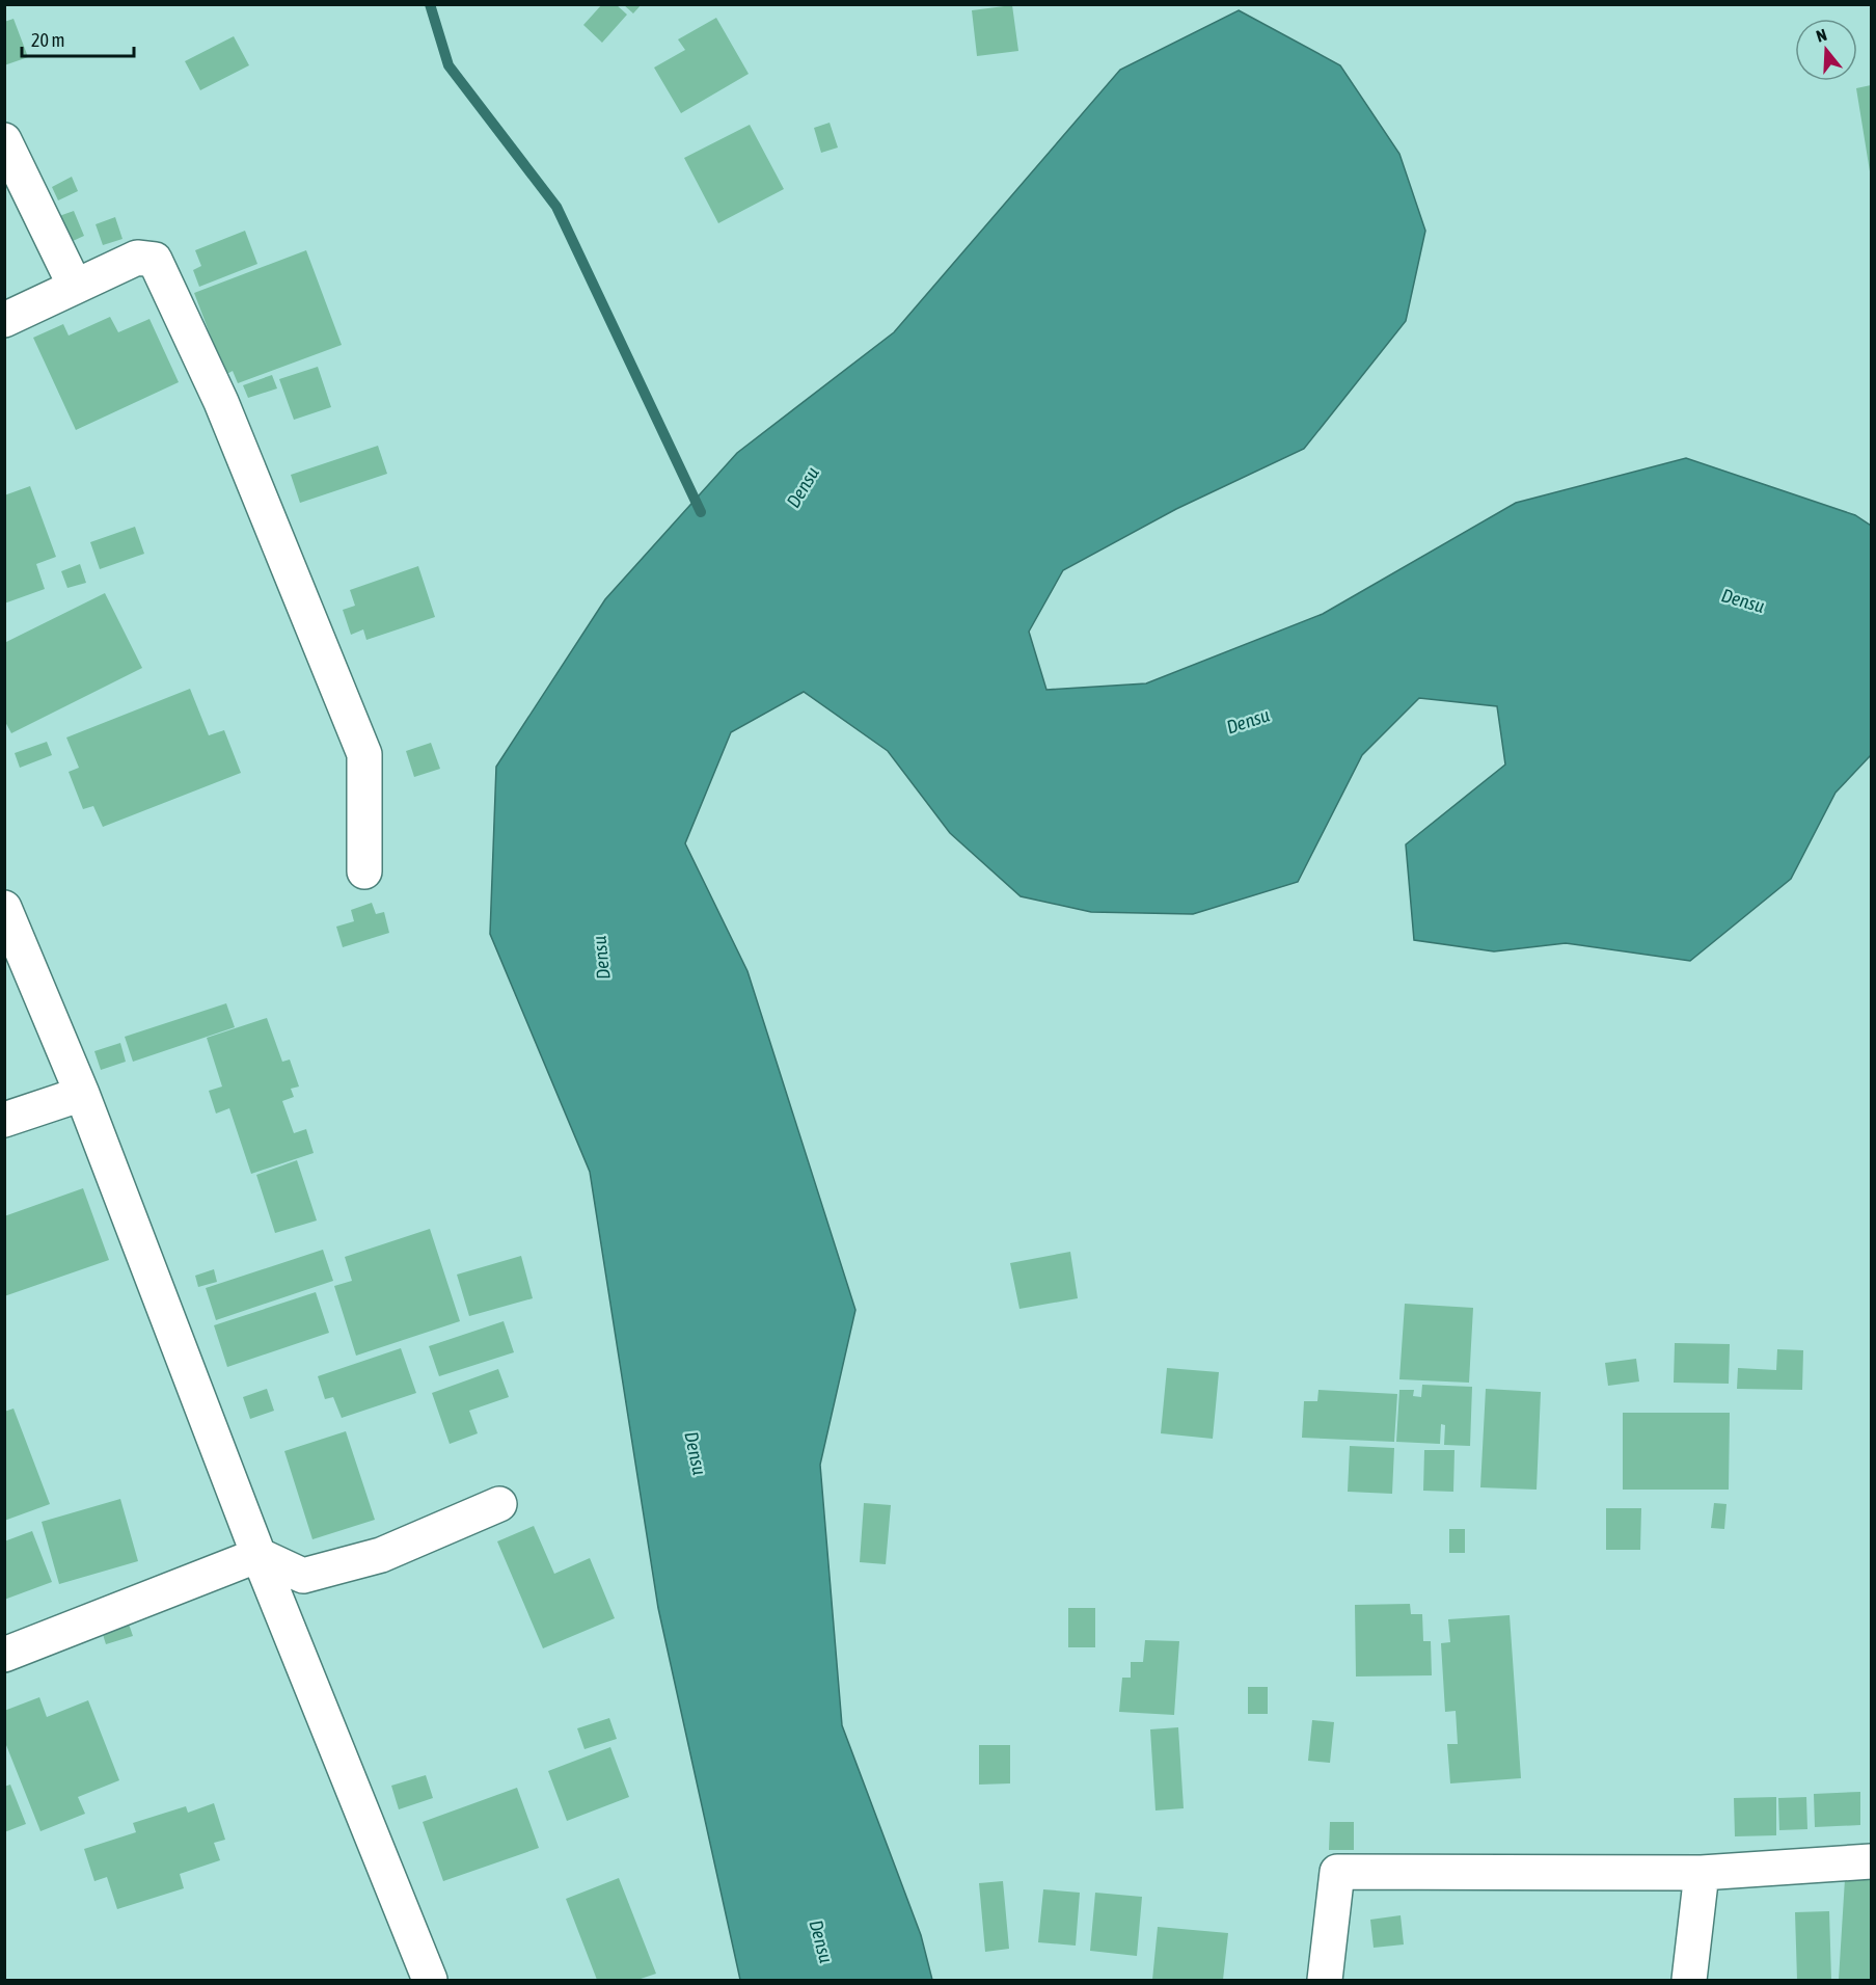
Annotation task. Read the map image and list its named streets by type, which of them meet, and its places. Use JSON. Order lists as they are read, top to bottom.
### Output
{
  "water": ["Densu"],
  "scale_bar": "20 m",
  "north": "top"
}
